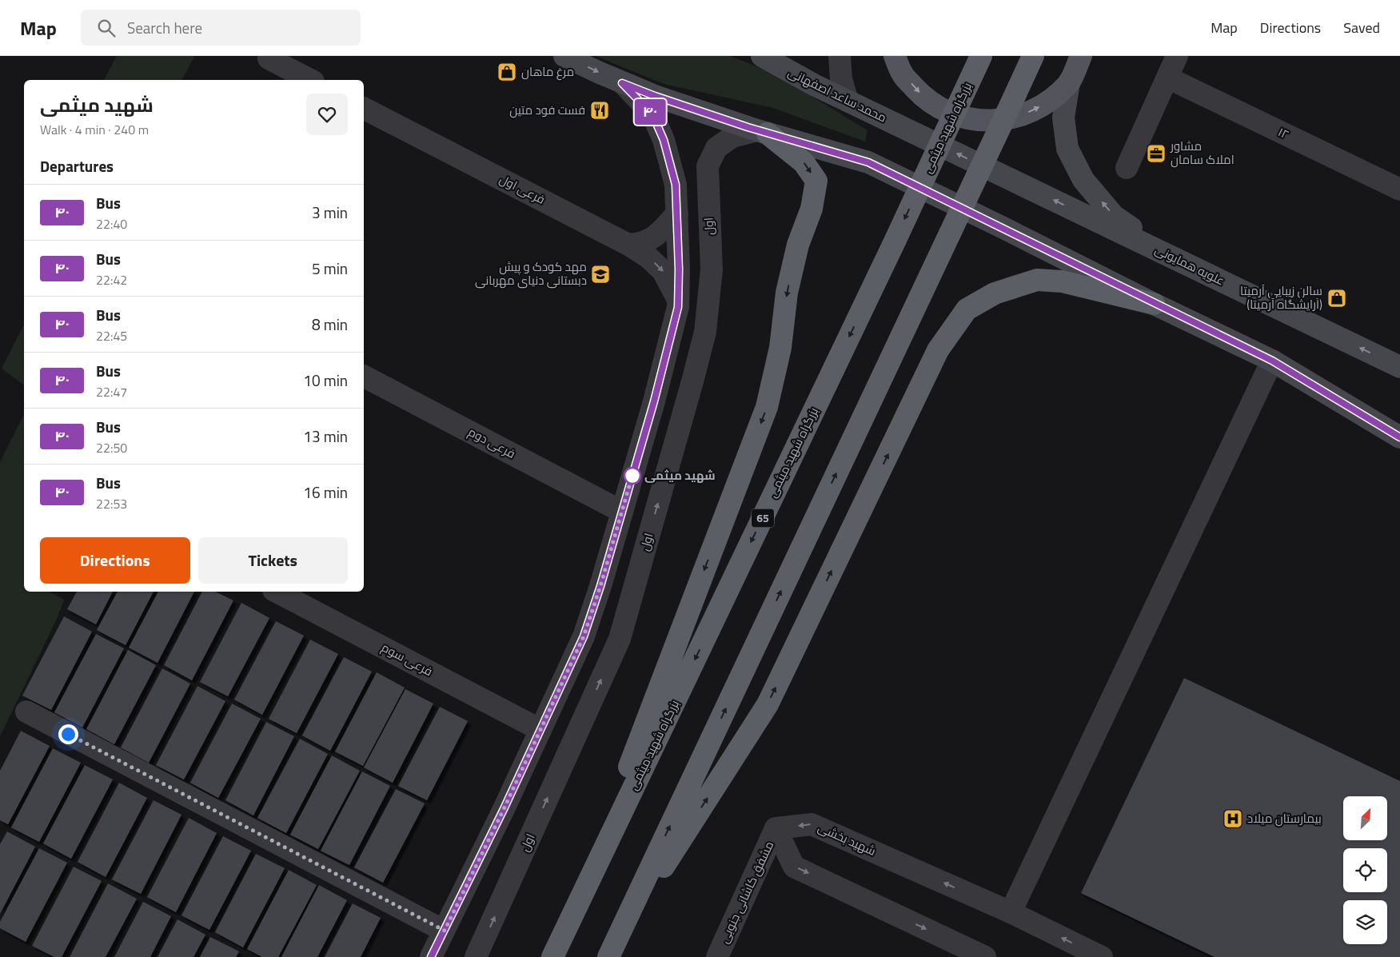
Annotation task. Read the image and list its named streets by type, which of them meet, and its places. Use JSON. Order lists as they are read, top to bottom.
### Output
{
  "streets": {
    "highway": ["بزرگراه شهید میثمی", "65"],
    "main road": ["محمد ساعد اصفهانی", "علویه همایونی"],
    "street": [
      "۱۲",
      "فرعی اول",
      "اول",
      "فرعی دوم",
      "فرعی سوم",
      "شهید بخشی",
      "مشفق کاشانی جنوبی"
    ]
  },
  "crossings": [
    ["محمد ساعد اصفهانی", "علویه همایونی"],
    ["شهید بخشی", "مشفق کاشانی جنوبی"]
  ],
  "places": {
    "shop": ["مرغ ماهان", "سالن زیبایی آرمیتا (آرایشگاه آرمیتا)"],
    "restaurant": ["فست فود متین"],
    "office": ["مشاور املاک سامان"],
    "school or university": ["مهد کودک و پیش دبستانی دنیای‌ مهربانی"],
    "other": ["شهید میثمی"],
    "hospital": ["بیمارستان میلاد"]
  },
  "lines": ["bus line ۴۰"],
  "north": "top right",
  "page": {
    "header": "Map",
    "search": "Search here",
    "nav": ["Map", "Directions", "Saved"],
    "on_map": "۴۰",
    "heading": [
      ["شهید میثمی", "Walk · 4 min · 240 m"],
      "Departures"
    ],
    "list": [
      {
        "mark": "۴۰",
        "name": "Bus",
        "note": "22:40",
        "value": "3 min"
      },
      {
        "mark": "۴۰",
        "name": "Bus",
        "note": "22:42",
        "value": "5 min"
      },
      {
        "mark": "۴۰",
        "name": "Bus",
        "note": "22:45",
        "value": "8 min"
      },
      {
        "mark": "۴۰",
        "name": "Bus",
        "note": "22:47",
        "value": "10 min"
      },
      {
        "mark": "۴۰",
        "name": "Bus",
        "note": "22:50",
        "value": "13 min"
      },
      {
        "mark": "۴۰",
        "name": "Bus",
        "note": "22:53",
        "value": "16 min"
      }
    ],
    "buttons": ["Directions", "Tickets"]
  }
}
